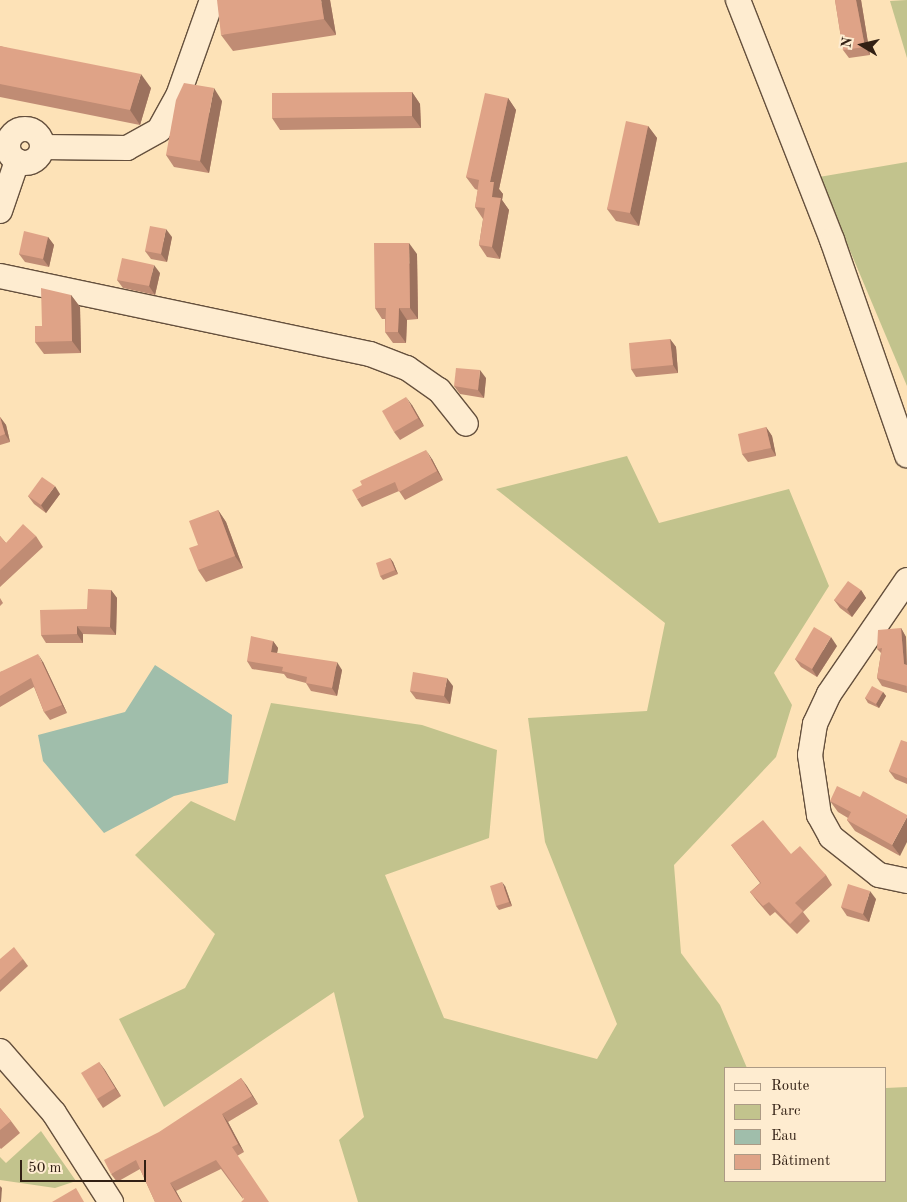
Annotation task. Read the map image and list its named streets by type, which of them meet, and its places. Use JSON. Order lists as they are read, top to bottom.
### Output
{
  "legend": [
    "Route",
    "Parc",
    "Eau",
    "Bâtiment"
  ],
  "scale_bar": "50 m",
  "north": "left"
}
